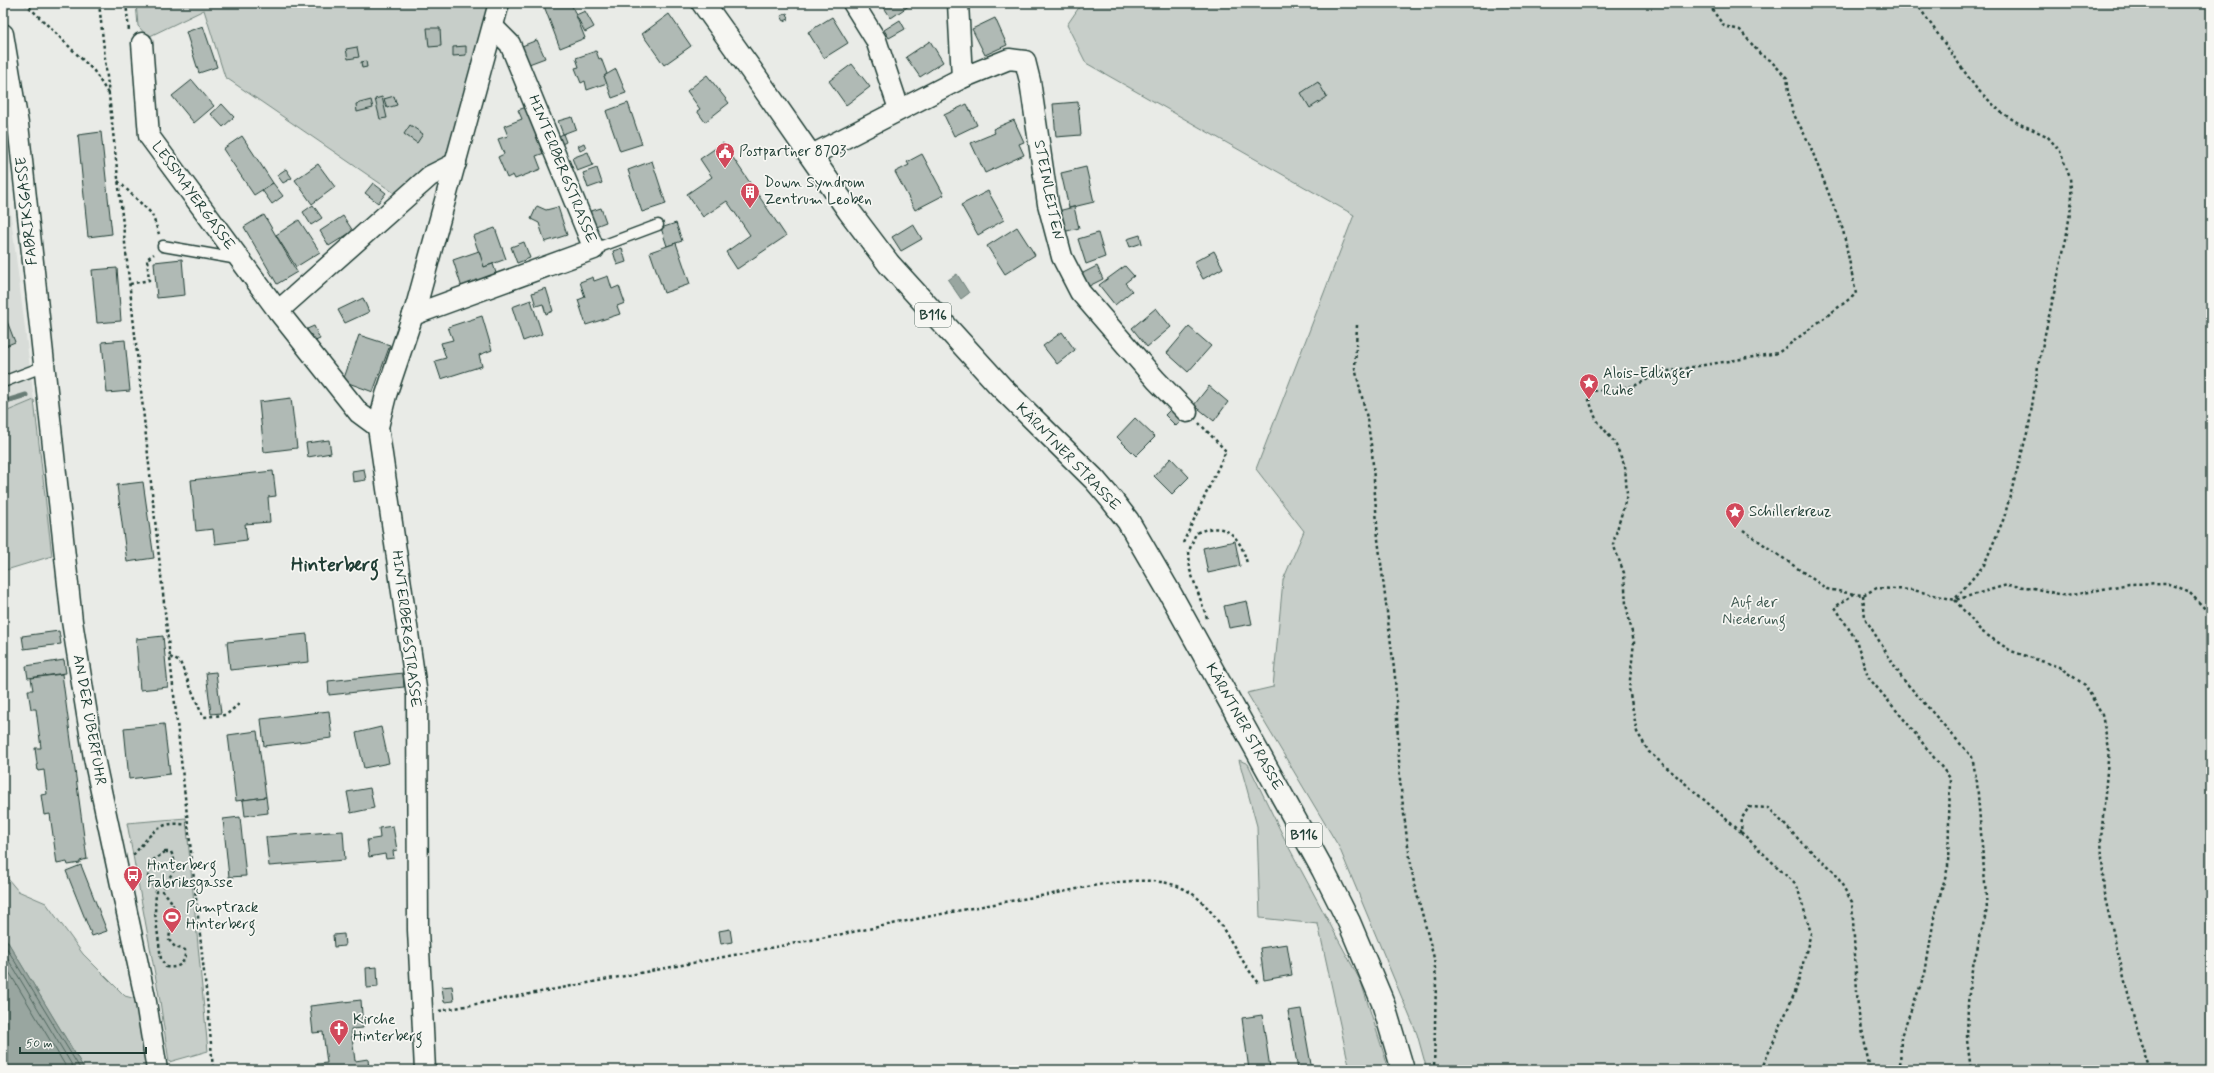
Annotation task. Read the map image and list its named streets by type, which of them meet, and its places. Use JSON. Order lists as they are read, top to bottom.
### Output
{
  "streets": {
    "main road": ["B116", "KÄRNTNER STRASSE"],
    "street": [
      "HINTERBERGSTRASSE",
      "STEINLEITEN",
      "LESSMAYERGASSE",
      "FABRIKSGASSE",
      "AN DER ÜBERFUHR"
    ]
  },
  "crossings": [
    ["HINTERBERGSTRASSE", "LESSMAYERGASSE"],
    ["STEINLEITEN", "KÄRNTNER STRASSE"],
    ["FABRIKSGASSE", "AN DER ÜBERFUHR"]
  ],
  "districts": ["Hinterberg"],
  "parks": ["Auf der Niederung"],
  "places": {
    "public building": ["Postpartner 8703"],
    "building": ["Down Syndrom Zentrum Leoben"],
    "place": ["Alois-Edlinger Ruhe", "Schillerkreuz"],
    "bus stop": ["Hinterberg Fabriksgasse"],
    "sports": ["Pumptrack Hinterberg"],
    "church": ["Kirche Hinterberg"]
  },
  "scale_bar": "50 m"
}
